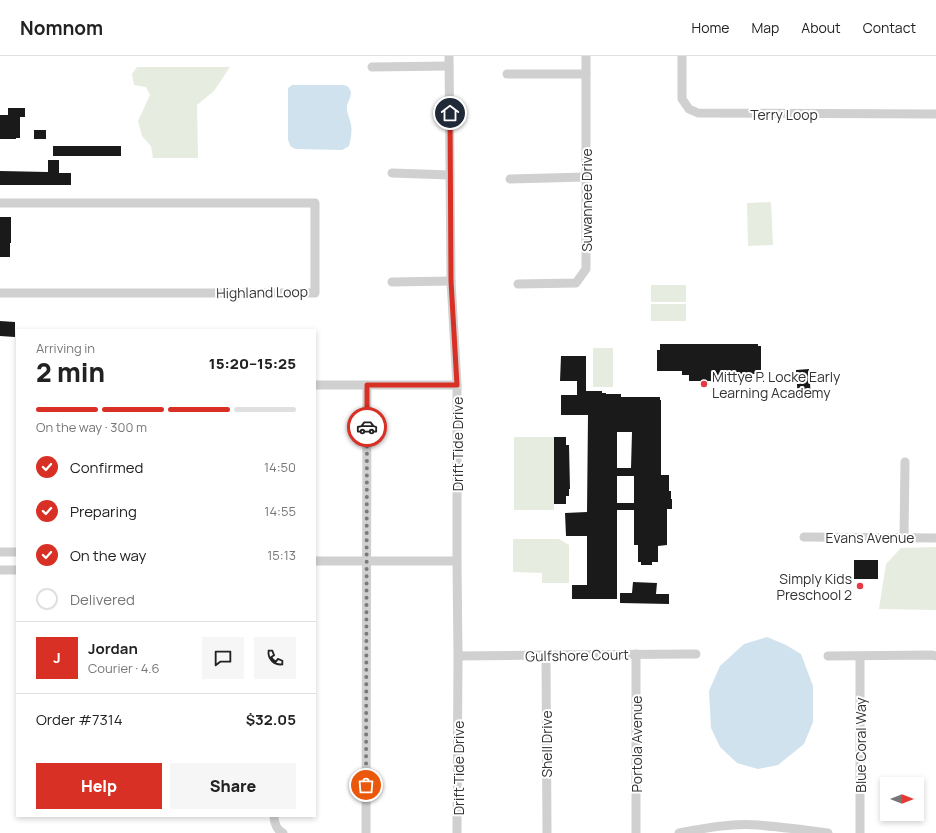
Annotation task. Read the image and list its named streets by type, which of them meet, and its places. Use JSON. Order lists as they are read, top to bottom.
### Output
{
  "streets": {
    "street": [
      "Terry Loop",
      "Suwannee Drive",
      "Highland Loop",
      "Drift Tide Drive",
      "Evans Avenue",
      "Gulfshore Court",
      "Shell Drive",
      "Portola Avenue",
      "Blue Coral Way"
    ]
  },
  "crossings": [
    ["Drift Tide Drive", "Gulfshore Court"],
    ["Gulfshore Court", "Shell Drive"],
    ["Gulfshore Court", "Portola Avenue"]
  ],
  "places": ["Mittye P. Locke Early Learning Academy", "Simply Kids Preschool 2"],
  "north": "right",
  "page": {
    "header": "Nomnom",
    "nav": [
      "Home",
      "Map",
      "About",
      "Contact"
    ],
    "heading": ["2 min", "Arriving in", "15:20–15:25"],
    "panel": [
      "Jordan",
      "Courier · 4.6",
      "Order #7314",
      "$32.05"
    ],
    "bar": "On the way · 300 m",
    "list": [
      ["Confirmed", "14:50"],
      ["Preparing", "14:55"],
      ["On the way", "15:13"],
      "Delivered"
    ],
    "round": "J",
    "buttons": ["Help", "Share"]
  }
}
